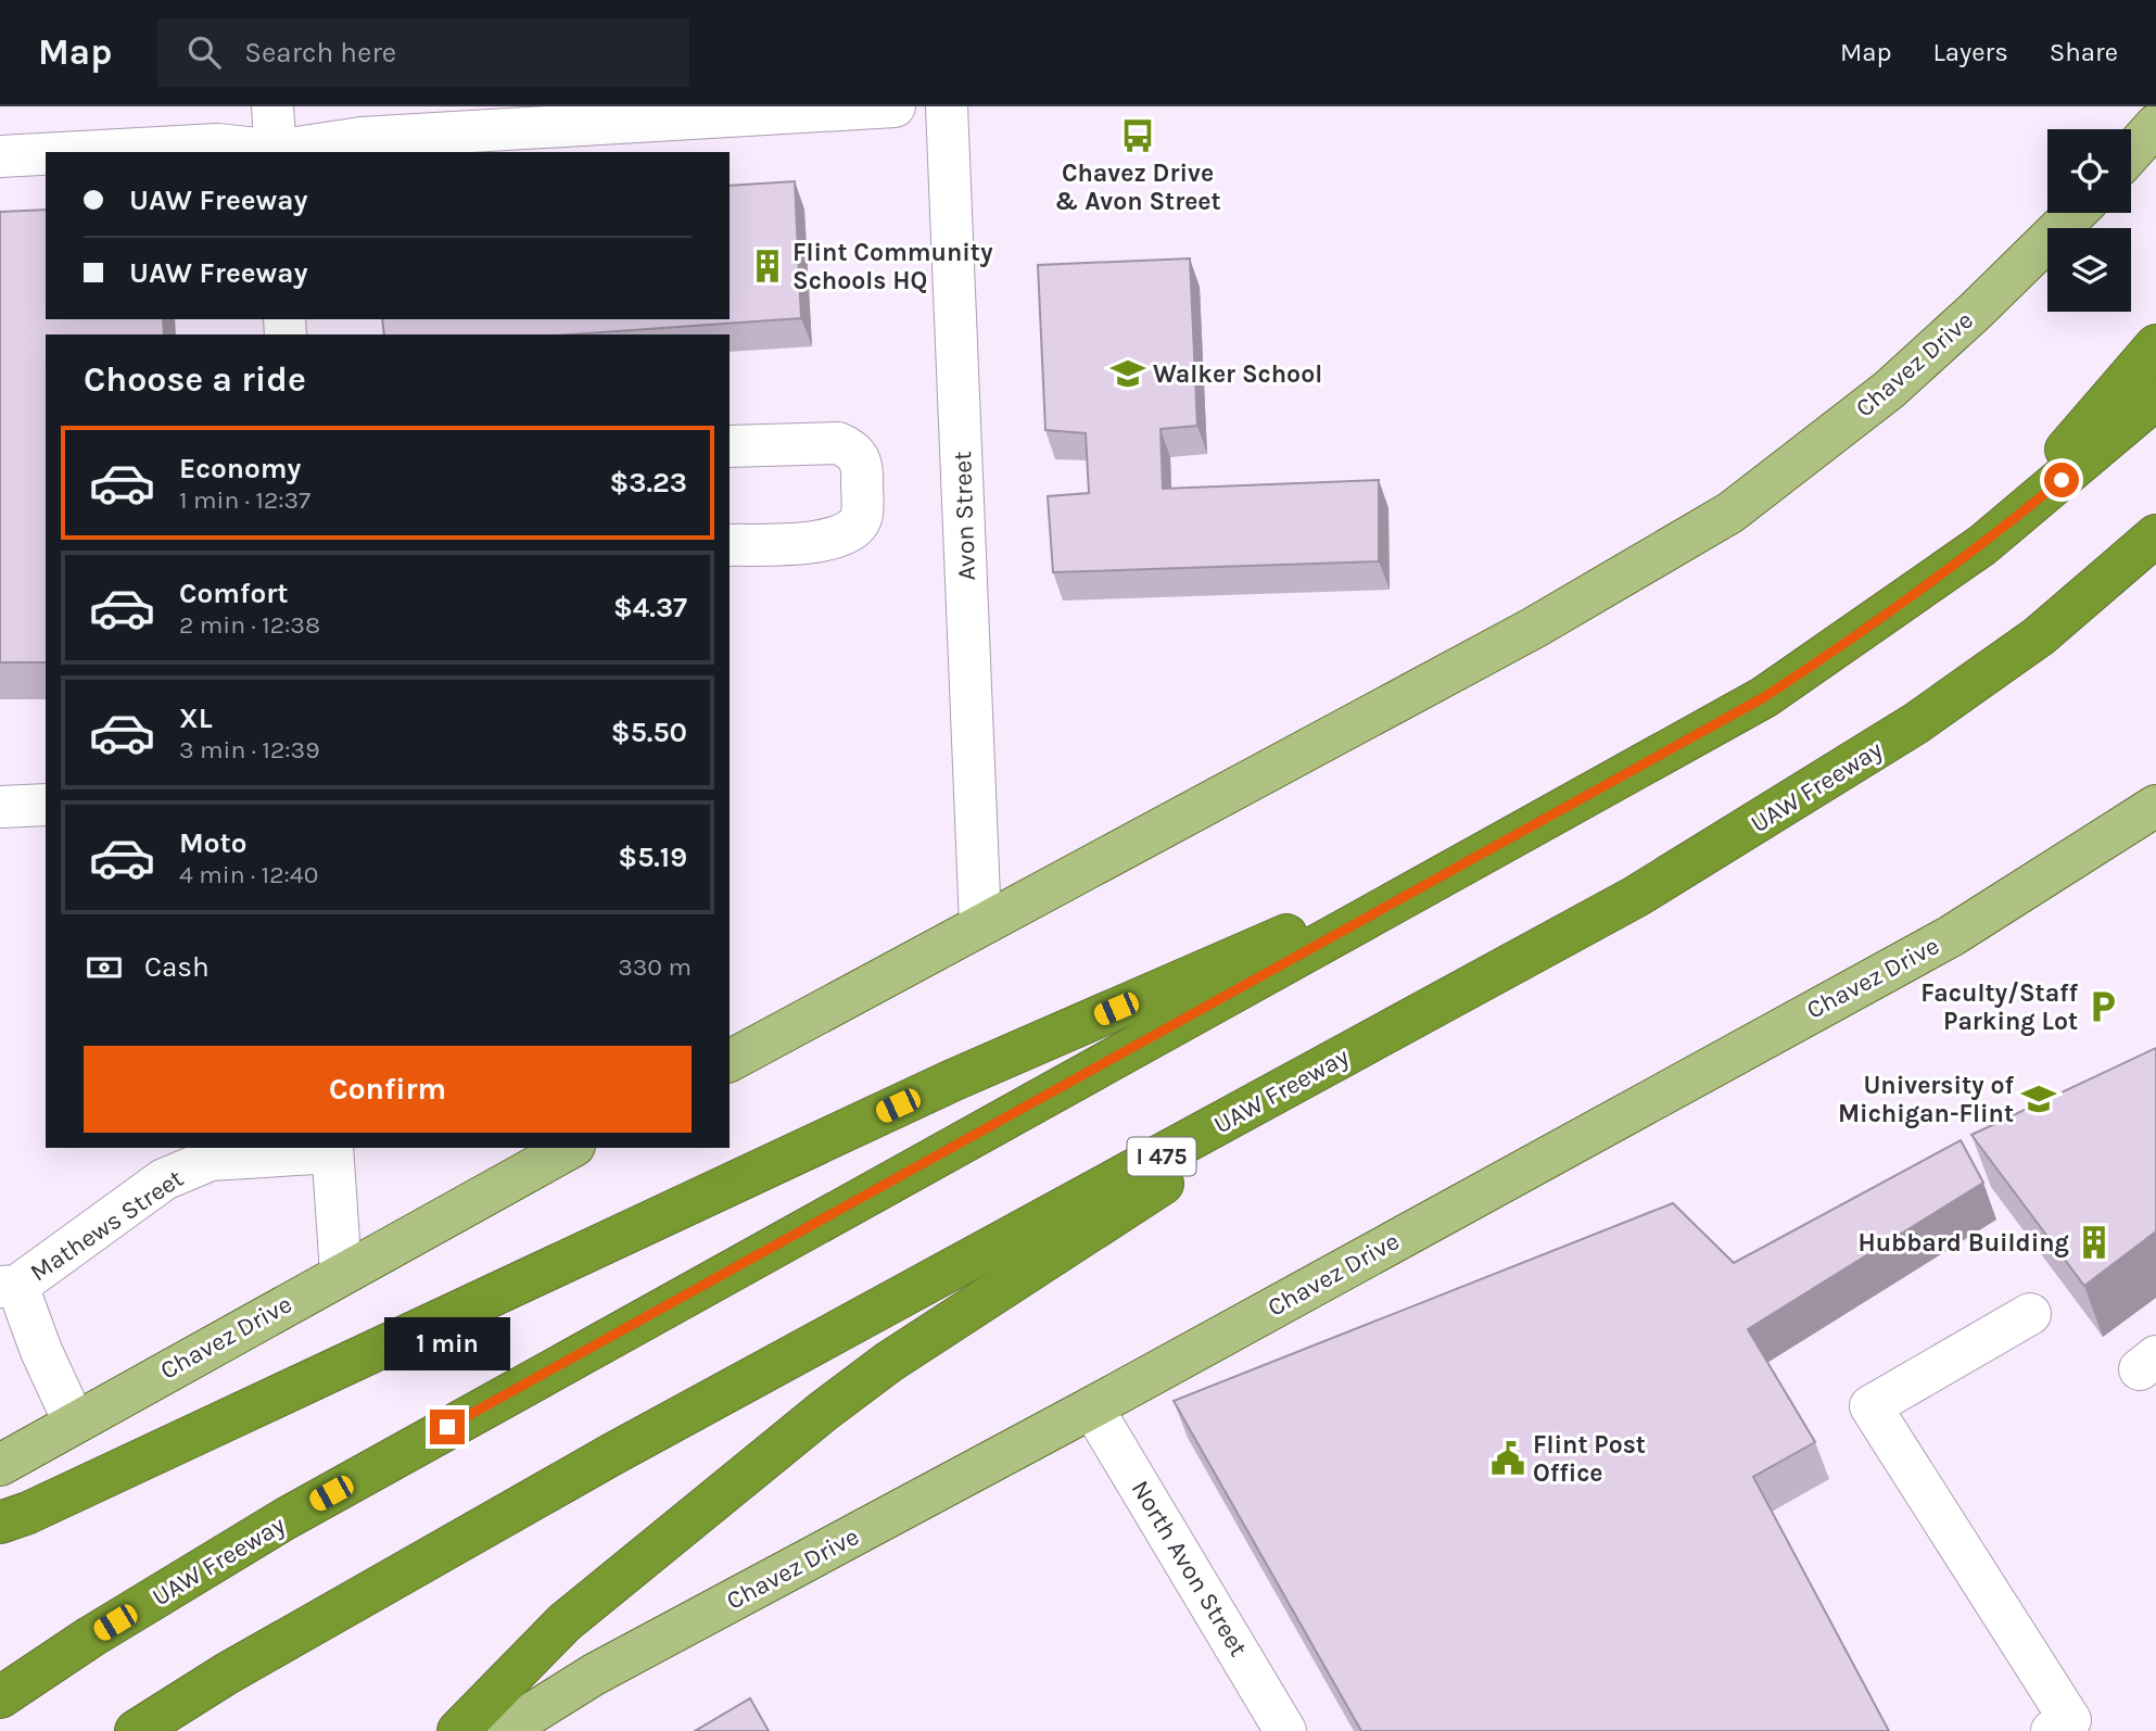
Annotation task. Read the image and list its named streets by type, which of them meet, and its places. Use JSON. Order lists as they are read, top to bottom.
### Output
{
  "streets": {
    "highway": ["UAW Freeway", "I 475"],
    "main road": ["Chavez Drive"],
    "street": ["Avon Street", "Mathews Street", "North Avon Street"]
  },
  "crossings": [
    ["Chavez Drive", "Avon Street"],
    ["Chavez Drive", "Mathews Street"],
    ["Chavez Drive", "North Avon Street"]
  ],
  "places": {
    "bus stop": ["Chavez Drive & Avon Street"],
    "building": ["Flint Community Schools HQ", "Hubbard Building"],
    "school or university": ["Walker School", "University of Michigan-Flint"],
    "parking": ["Faculty/Staff Parking Lot"],
    "public building": ["Flint Post Office"]
  },
  "page": {
    "header": "Map",
    "search": "Search here",
    "nav": ["Map", "Layers", "Share"],
    "banner": ["UAW Freeway", "UAW Freeway"],
    "heading": "Choose a ride",
    "list": [
      {
        "name": "Economy",
        "note": "1 min · 12:37",
        "value": "$3.23"
      },
      {
        "name": "Comfort",
        "note": "2 min · 12:38",
        "value": "$4.37"
      },
      {
        "name": "XL",
        "note": "3 min · 12:39",
        "value": "$5.50"
      },
      {
        "name": "Moto",
        "note": "4 min · 12:40",
        "value": "$5.19"
      }
    ],
    "pay": ["Cash", "330 m"],
    "buttons": "Confirm",
    "bubble": "1 min"
  }
}
